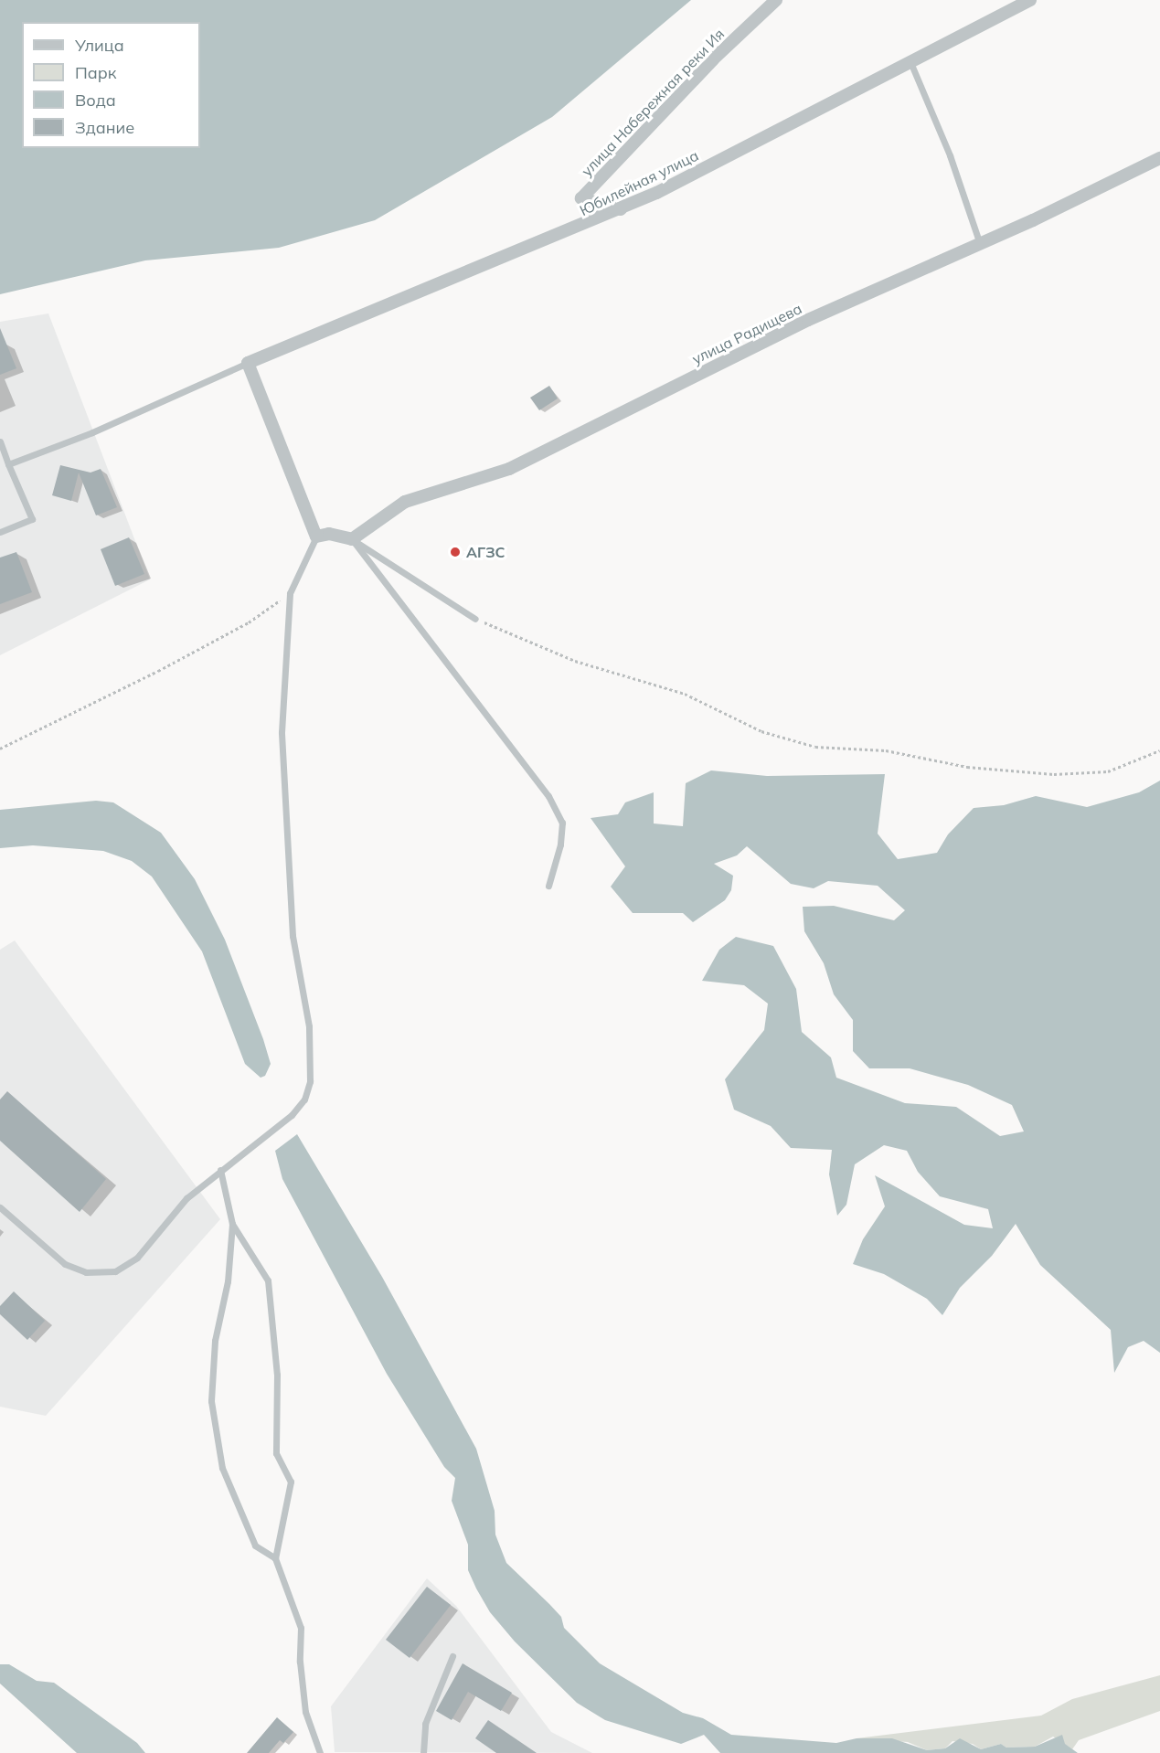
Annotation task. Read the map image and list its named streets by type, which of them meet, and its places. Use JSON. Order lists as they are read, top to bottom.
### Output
{
  "streets": {
    "street": ["улица Набережная реки Ия", "Юбилейная улица", "улица Радищева"]
  },
  "crossings": [
    ["улица Набережная реки Ия", "Юбилейная улица"]
  ],
  "places": ["АГЗС"],
  "legend": [
    "Улица",
    "Парк",
    "Вода",
    "Здание"
  ]
}
